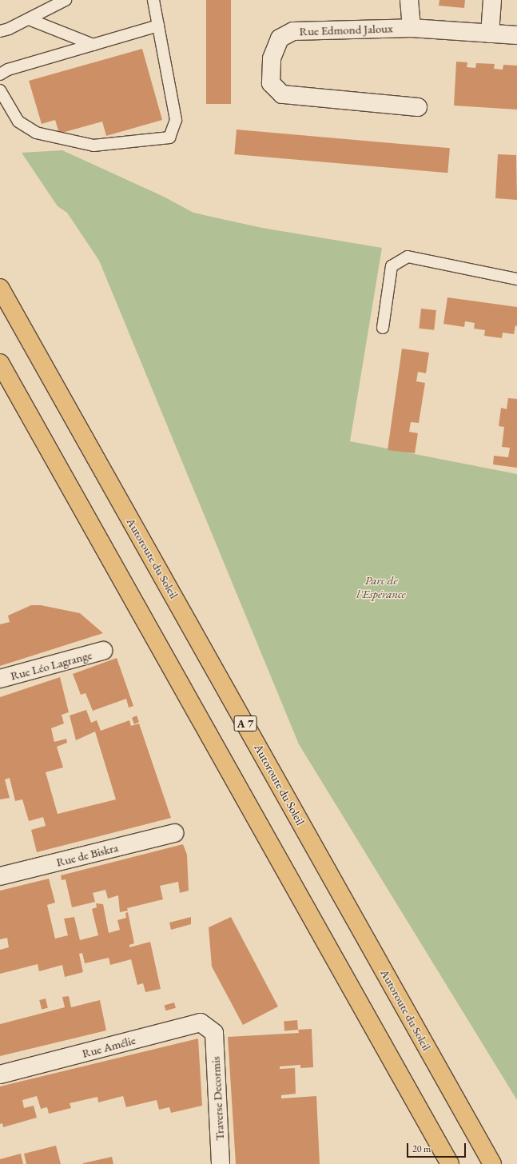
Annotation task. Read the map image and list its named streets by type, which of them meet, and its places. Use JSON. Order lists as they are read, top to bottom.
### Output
{
  "streets": {
    "highway": ["Autoroute du Soleil", "A 7"],
    "street": [
      "Rue Edmond Jaloux",
      "Rue Léo Lagrange",
      "Rue de Biskra",
      "Rue Amélie",
      "Traverse Decormis"
    ]
  },
  "crossings": [
    ["Rue Amélie", "Traverse Decormis"]
  ],
  "parks": ["Parc de l'Espérance"],
  "scale_bar": "20 m"
}
